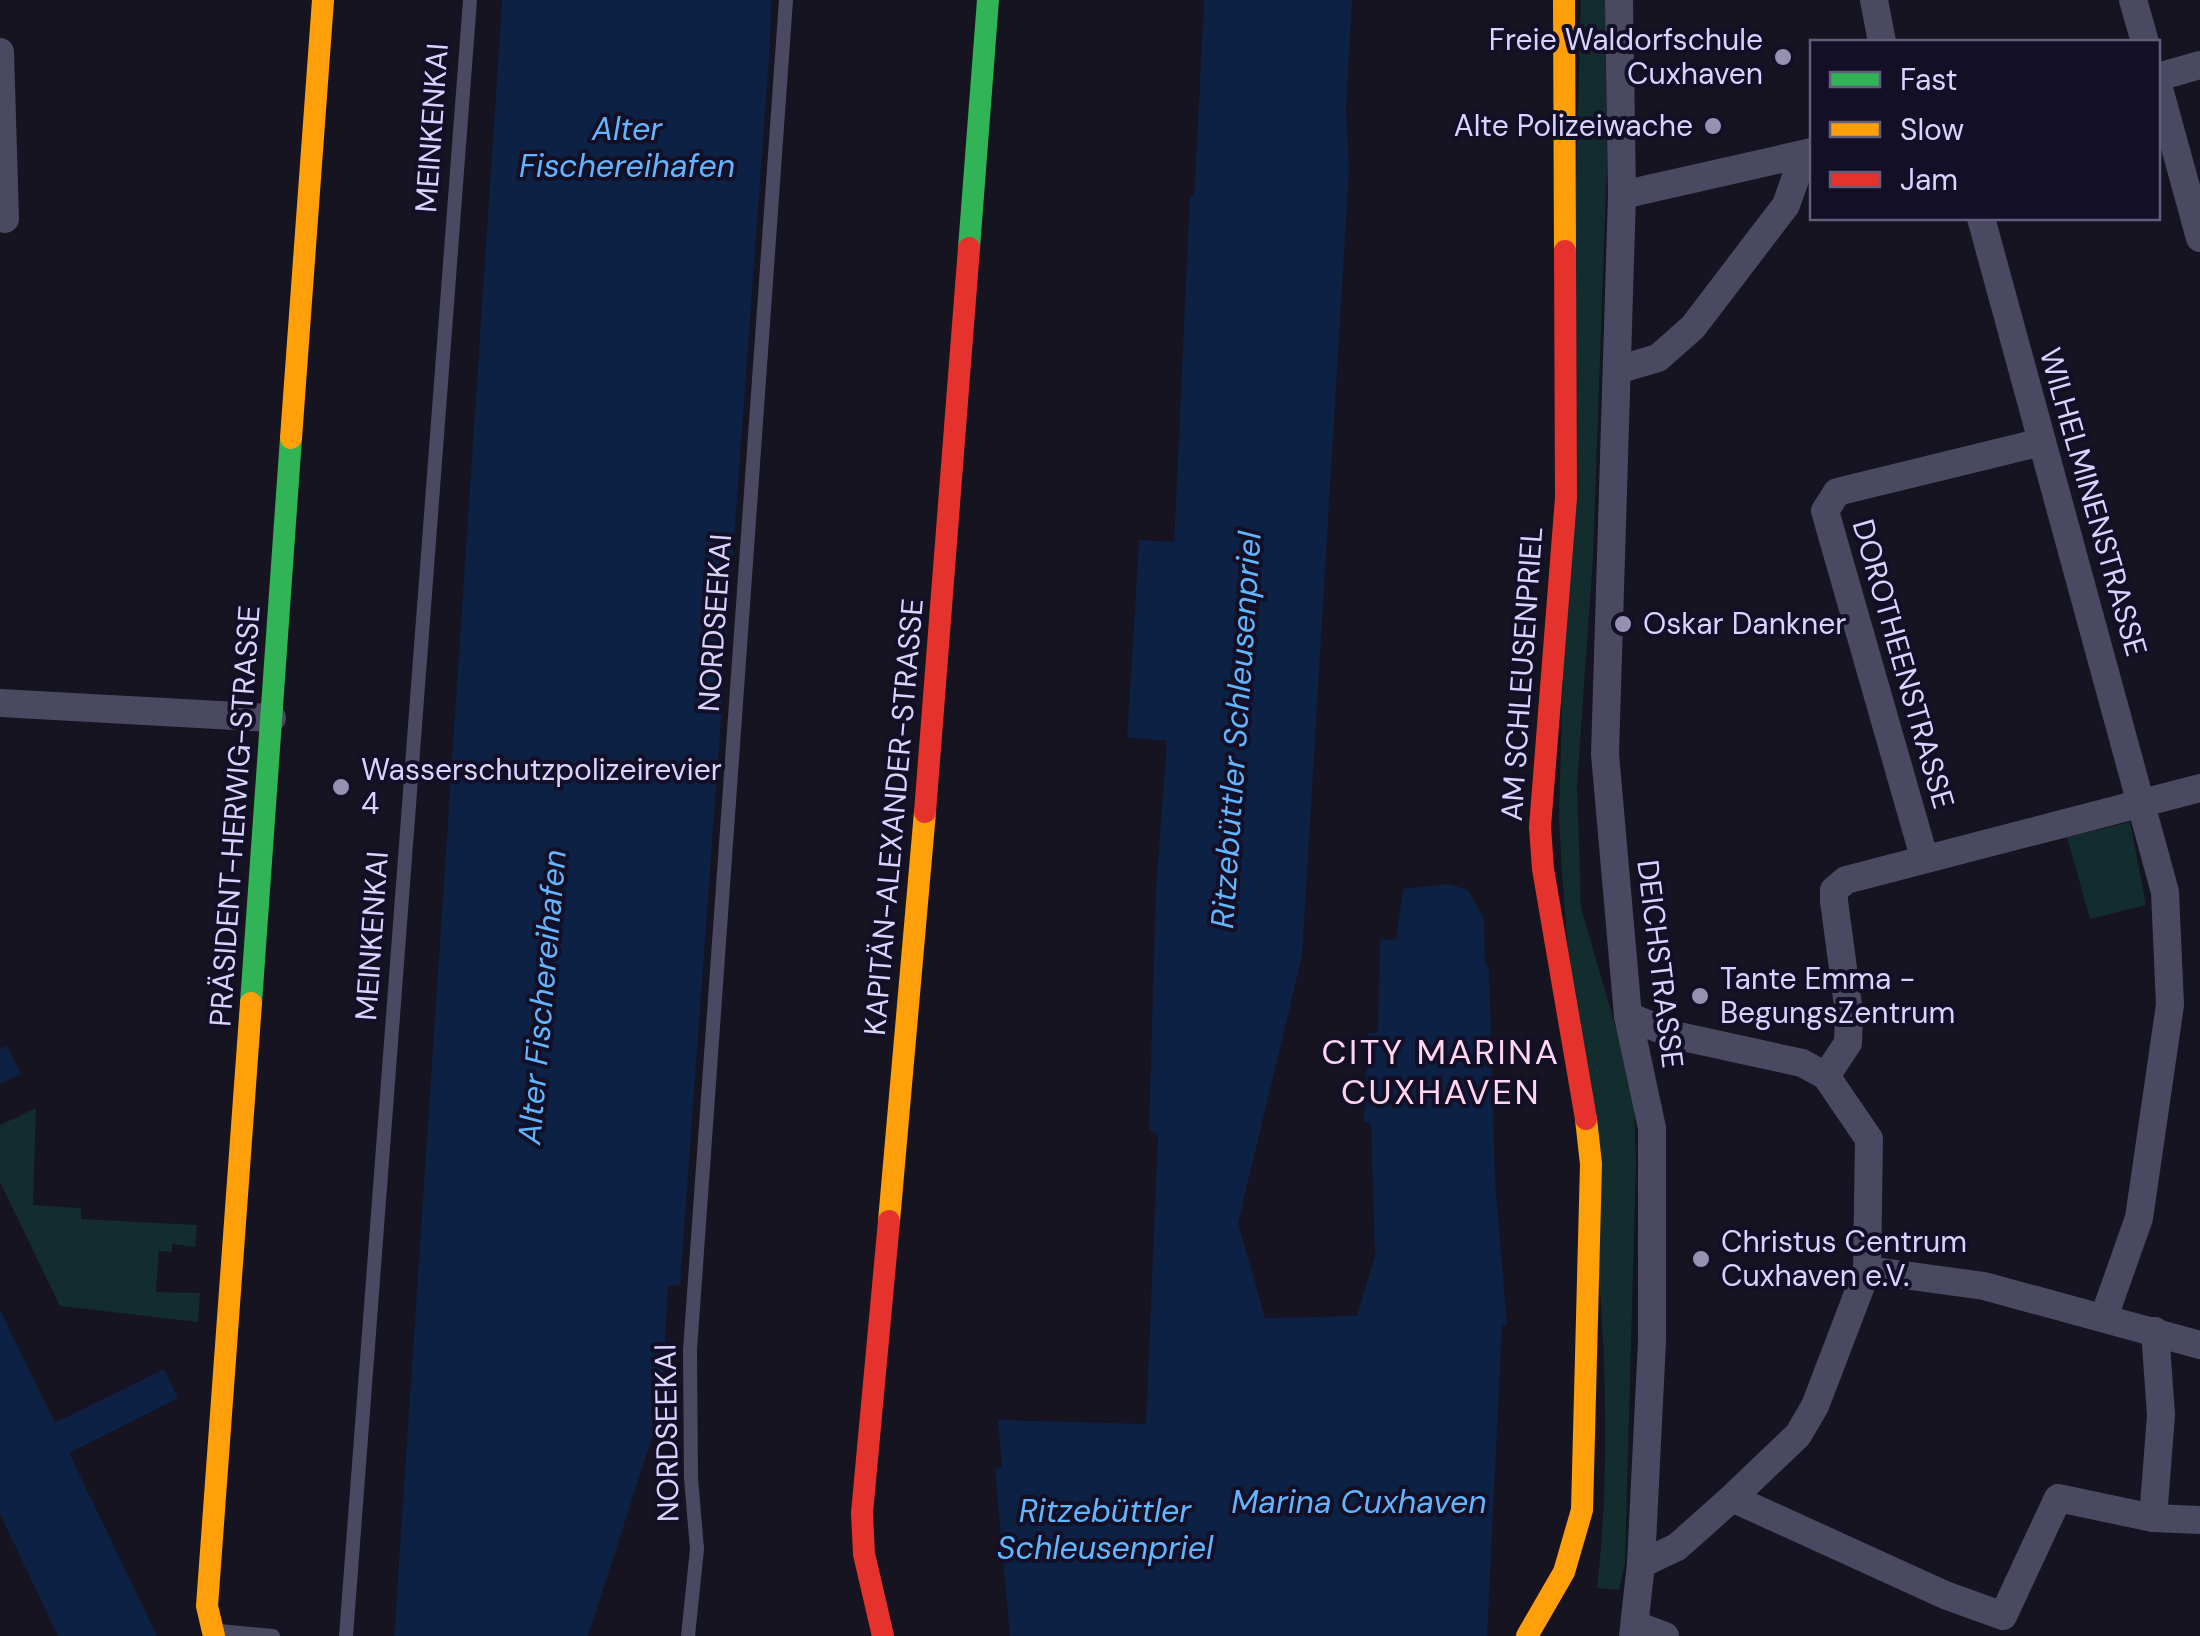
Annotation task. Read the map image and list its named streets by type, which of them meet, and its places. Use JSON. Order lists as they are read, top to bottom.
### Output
{
  "streets": {
    "street": [
      "WILHELMINENSTRASSE",
      "DOROTHEENSTRASSE",
      "AM SCHLEUSENPRIEL",
      "PRÄSIDENT-HERWIG-STRASSE",
      "KAPITÄN-ALEXANDER-STRASSE",
      "DEICHSTRASSE"
    ],
    "lane": ["MEINKENKAI", "NORDSEEKAI"]
  },
  "crossings": [
    ["WILHELMINENSTRASSE", "DOROTHEENSTRASSE"]
  ],
  "districts": ["CITY MARINA CUXHAVEN"],
  "water": ["Alter Fischereihafen", "Ritzebüttler Schleusenpriel", "Marina Cuxhaven"],
  "places": [
    "Freie Waldorfschule Cuxhaven",
    "Alte Polizeiwache",
    "Oskar Dankner",
    "Wasserschutzpolizeirevier 4",
    "Tante Emma - BegungsZentrum",
    "Christus Centrum Cuxhaven e.V."
  ],
  "legend": ["Fast", "Slow", "Jam"]
}
